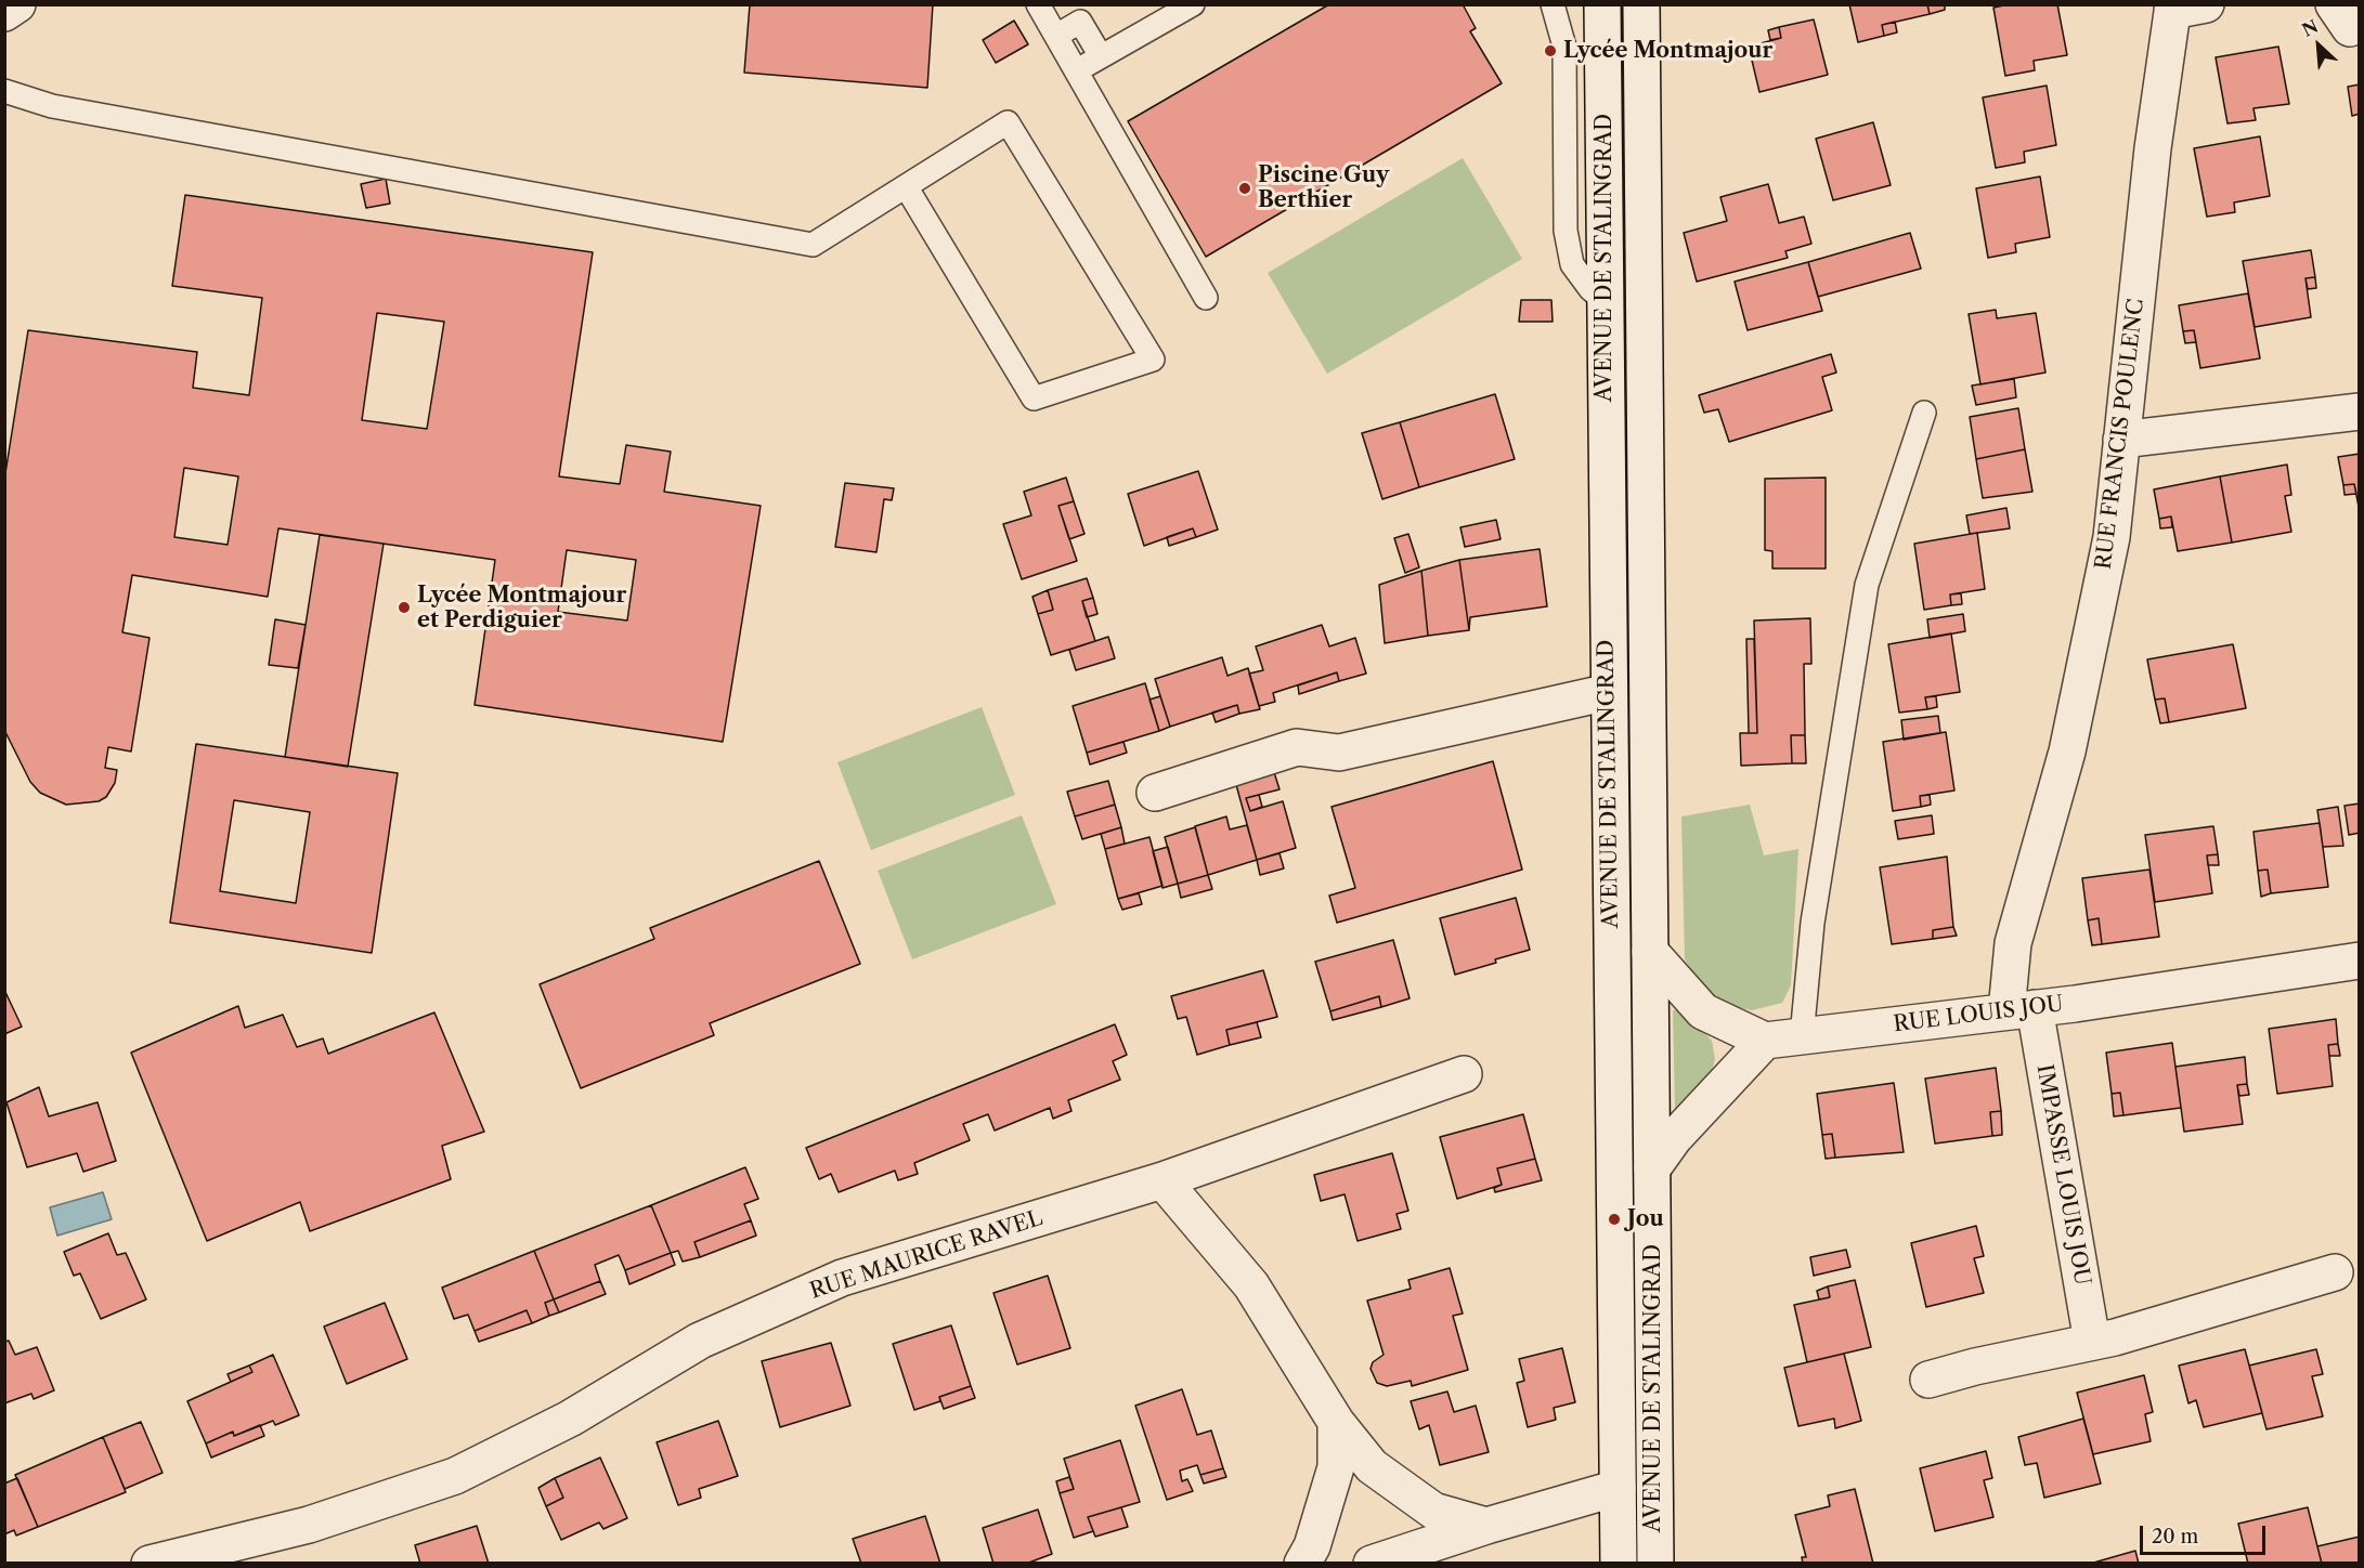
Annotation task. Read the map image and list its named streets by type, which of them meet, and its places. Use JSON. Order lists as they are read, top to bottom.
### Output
{
  "streets": {
    "street": [
      "AVENUE DE STALINGRAD",
      "RUE FRANCIS POULENC",
      "RUE LOUIS JOU",
      "IMPASSE LOUIS JOU",
      "RUE MAURICE RAVEL"
    ]
  },
  "crossings": [
    ["RUE FRANCIS POULENC", "RUE LOUIS JOU"],
    ["RUE FRANCIS POULENC", "IMPASSE LOUIS JOU"],
    ["RUE LOUIS JOU", "IMPASSE LOUIS JOU"]
  ],
  "places": [
    "Lycée Montmajour",
    "Piscine Guy Berthier",
    "Lycée Montmajour et Perdiguier",
    "Jou"
  ],
  "scale_bar": "20 m",
  "north": "top left"
}
